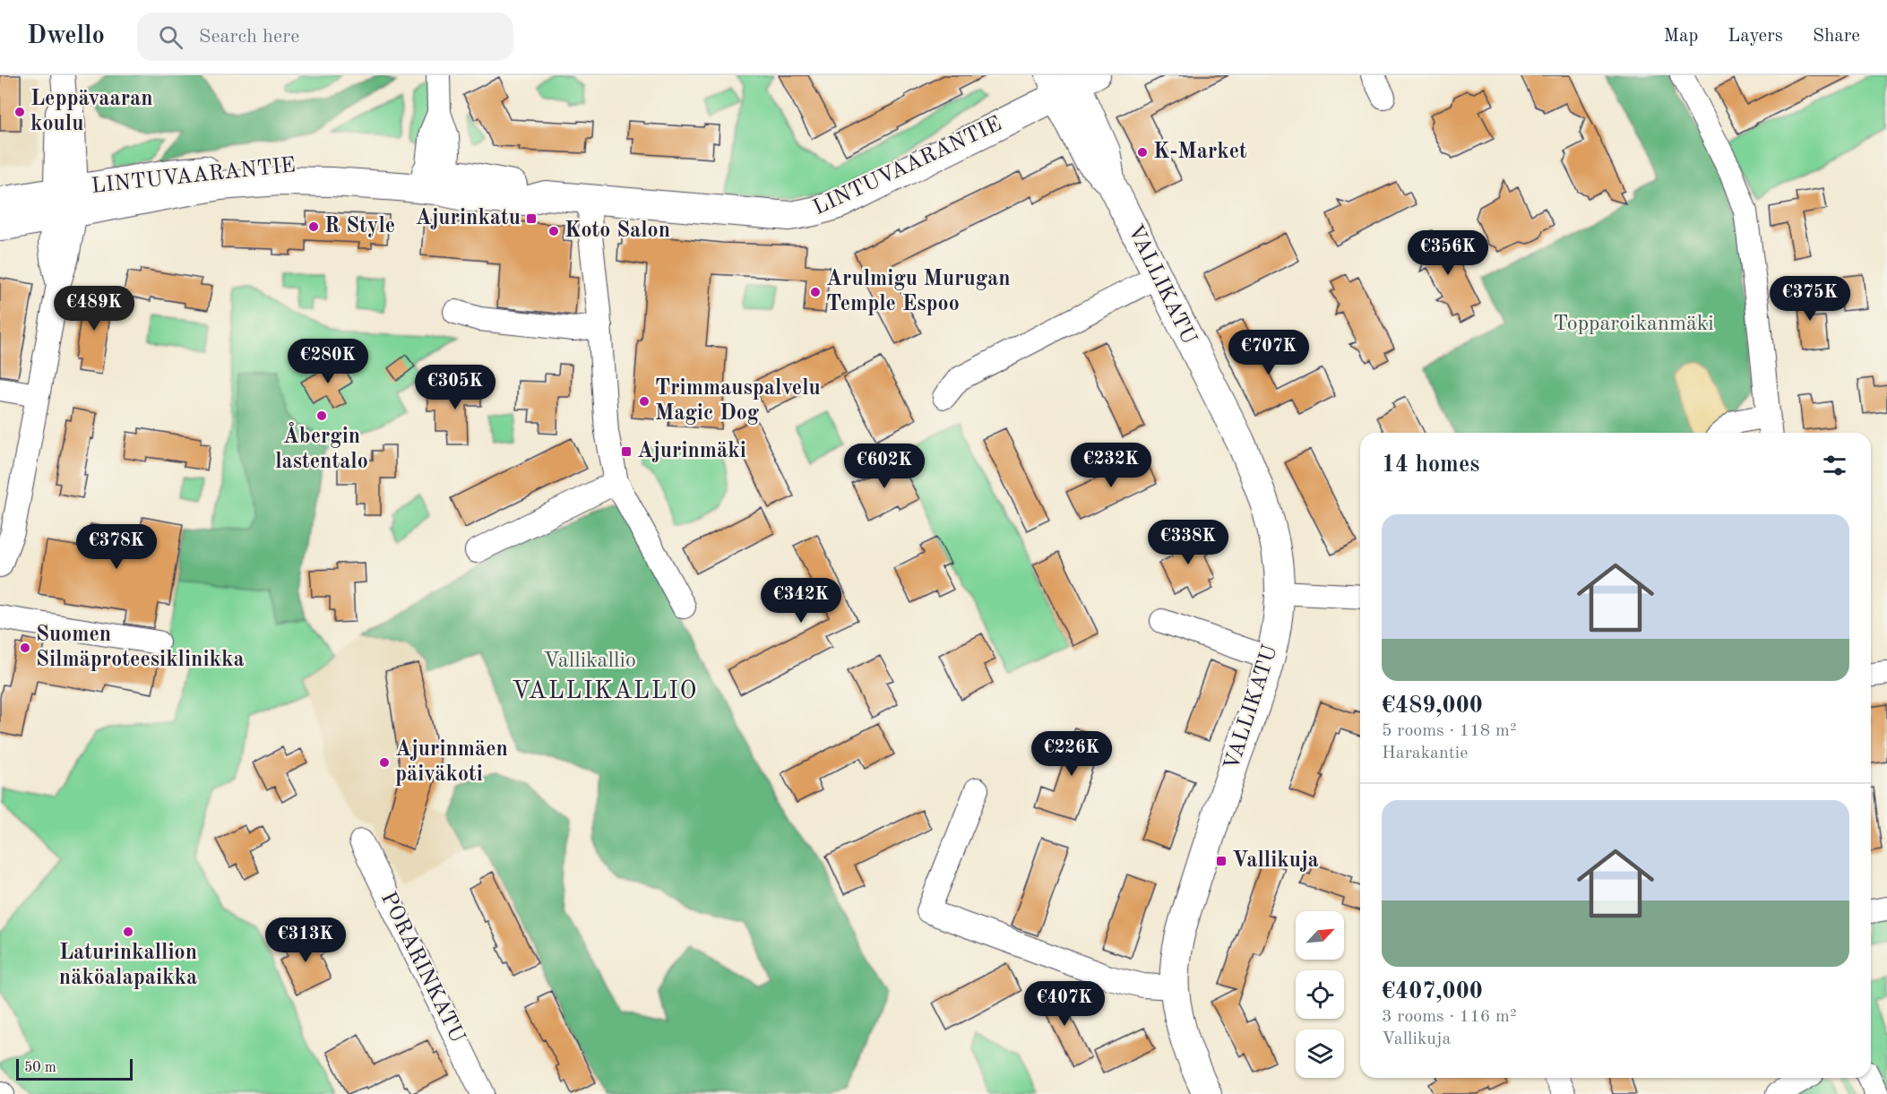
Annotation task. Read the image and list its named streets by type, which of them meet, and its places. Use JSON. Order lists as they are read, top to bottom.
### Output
{
  "streets": {
    "main road": ["LINTUVAARANTIE", "VALLIKATU"],
    "street": ["PORARINKATU"]
  },
  "crossings": [
    ["LINTUVAARANTIE", "VALLIKATU"]
  ],
  "districts": ["VALLIKALLIO"],
  "parks": ["Topparoikanmäki", "Vallikallio"],
  "places": {
    "other": [
      "Leppävaaran koulu",
      "K-Market",
      "R Style",
      "Koto Salon",
      "Arulmigu Murugan Temple Espoo",
      "Trimmauspalvelu Magic Dog",
      "Åbergin lastentalo",
      "Suomen Silmäproteesiklinikka",
      "Ajurinmäen päiväkoti",
      "Laturinkallion näköalapaikka"
    ],
    "transit": ["Ajurinkatu", "Ajurinmäki", "Vallikuja"]
  },
  "scale_bar": "50 m",
  "north": "top right",
  "page": {
    "header": "Dwello",
    "search": "Search here",
    "nav": ["Map", "Layers", "Share"],
    "price": [
      "€356K",
      "€375K",
      "€489K",
      "€707K",
      "€280K",
      "€305K",
      "€232K",
      "€602K",
      "€338K",
      "€378K",
      "€342K",
      "€226K",
      "€313K",
      "€407K"
    ],
    "heading": "14 homes",
    "list": [
      {
        "name": "€489,000",
        "note": "5 rooms · 118 m² · Harakantie"
      },
      {
        "name": "€407,000",
        "note": "3 rooms · 116 m² · Vallikuja"
      }
    ],
    "scale": "50 m"
  }
}
